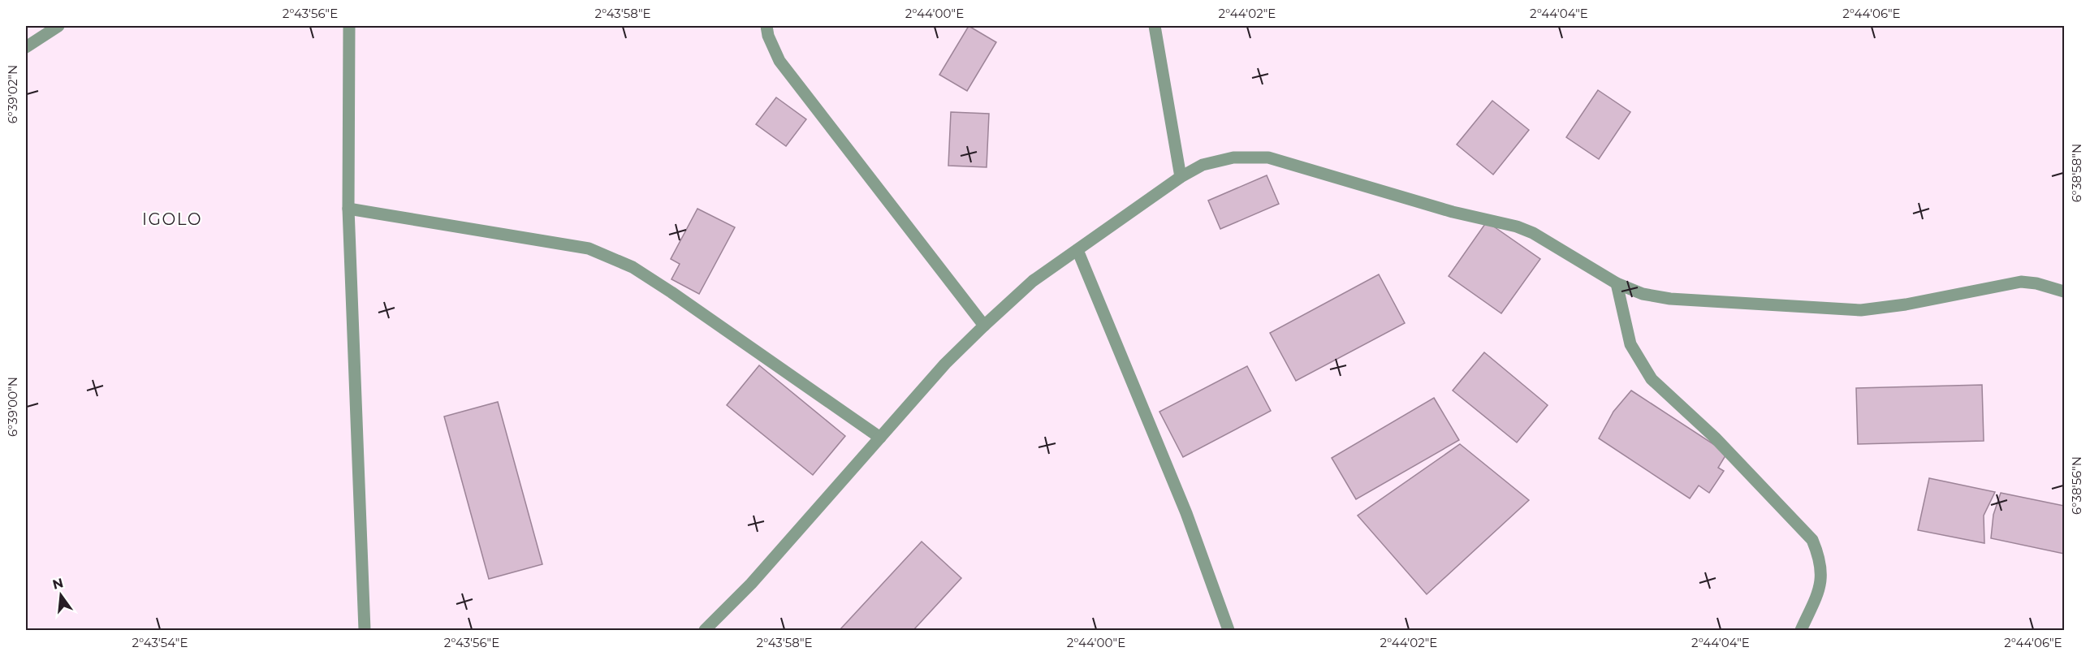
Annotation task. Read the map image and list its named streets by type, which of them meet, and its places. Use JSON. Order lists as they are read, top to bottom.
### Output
{
  "districts": ["IGOLO"],
  "north": "top",
  "coordinates": [
    "2°43'56\"E",
    "2°43'58\"E",
    "2°44'00\"E",
    "2°44'02\"E",
    "2°44'04\"E",
    "2°44'06\"E",
    "6°39'02\"N",
    "6°38'58\"N",
    "6°39'00\"N",
    "6°38'56\"N",
    "2°43'54\"E"
  ]
}
